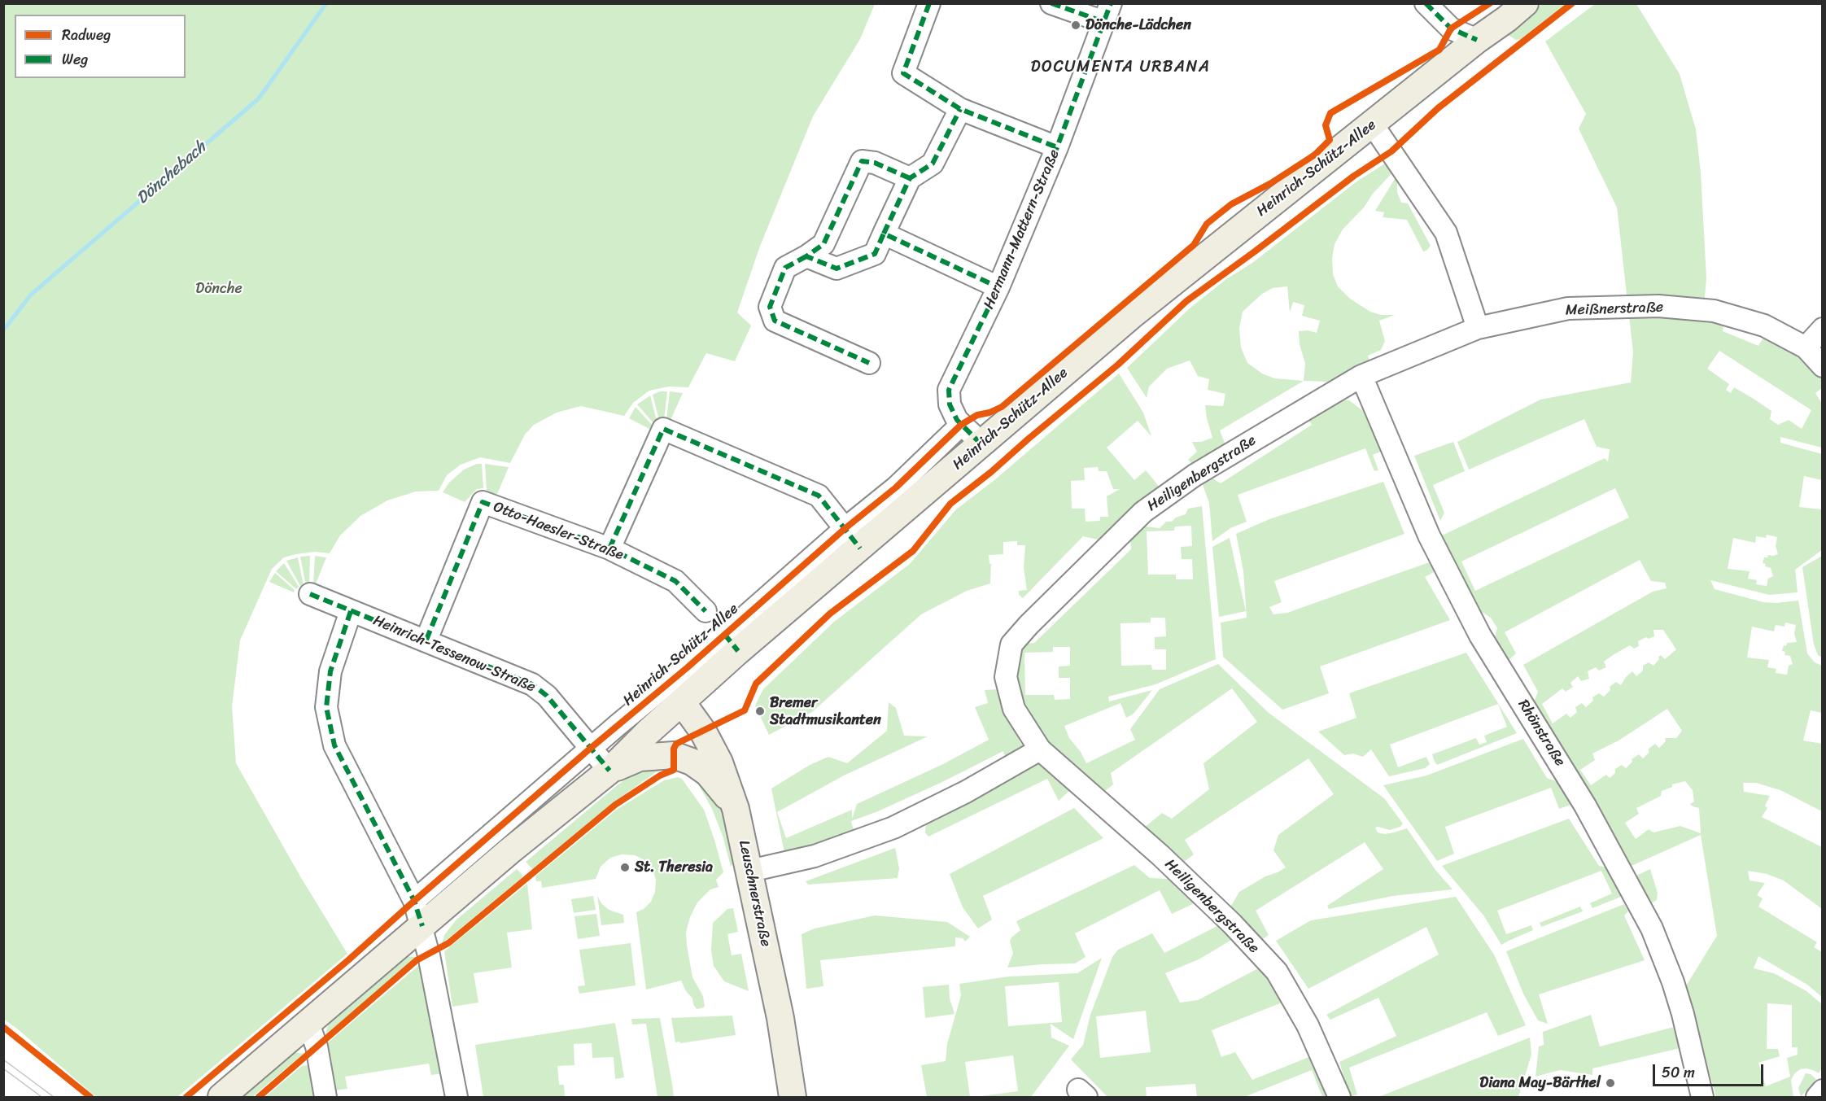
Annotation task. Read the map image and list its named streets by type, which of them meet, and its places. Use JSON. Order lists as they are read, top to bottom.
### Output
{
  "streets": {
    "main road": ["Heinrich-Schütz-Allee", "Leuschnerstraße"],
    "street": [
      "Hermann-Mattern-Straße",
      "Meißnerstraße",
      "Heiligenbergstraße",
      "Otto-Haesler-Straße",
      "Heinrich-Tessenow-Straße",
      "Rhönstraße"
    ]
  },
  "crossings": [
    ["Heinrich-Schütz-Allee", "Hermann-Mattern-Straße"],
    ["Heinrich-Schütz-Allee", "Heinrich-Tessenow-Straße"],
    ["Heinrich-Schütz-Allee", "Leuschnerstraße"],
    ["Meißnerstraße", "Heiligenbergstraße"],
    ["Heiligenbergstraße", "Rhönstraße"],
    ["Otto-Haesler-Straße", "Heinrich-Tessenow-Straße"]
  ],
  "districts": ["DOCUMENTA URBANA"],
  "water": ["Dönchebach"],
  "parks": ["Dönche"],
  "places": [
    "Dönche-Lädchen",
    "Bremer Stadtmusikanten",
    "St. Theresia",
    "Diana May-Bärthel"
  ],
  "legend": ["Radweg", "Weg"],
  "scale_bar": "50 m"
}
